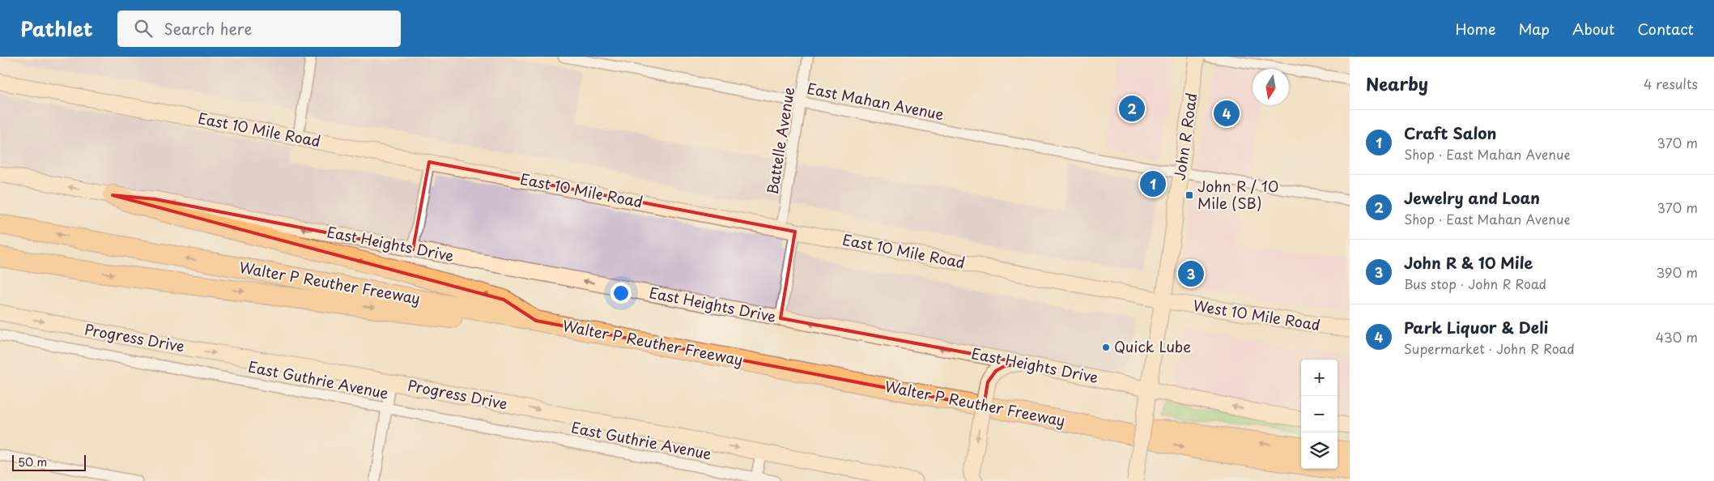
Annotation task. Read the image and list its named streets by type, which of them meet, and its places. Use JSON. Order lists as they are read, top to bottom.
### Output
{
  "streets": {
    "highway": ["Walter P Reuther Freeway"],
    "main road": [
      "East 10 Mile Road",
      "John R Road",
      "East Heights Drive",
      "West 10 Mile Road",
      "Progress Drive"
    ],
    "street": ["East Mahan Avenue", "Battelle Avenue", "East Guthrie Avenue"]
  },
  "crossings": [
    ["East Mahan Avenue", "John R Road"],
    ["East Mahan Avenue", "Battelle Avenue"],
    ["East 10 Mile Road", "John R Road"],
    ["East 10 Mile Road", "Battelle Avenue"],
    ["East 10 Mile Road", "West 10 Mile Road"],
    ["John R Road", "East Heights Drive"],
    ["John R Road", "West 10 Mile Road"],
    ["Battelle Avenue", "East Heights Drive"]
  ],
  "one_way": ["East Heights Drive", "Progress Drive"],
  "places": {
    "transit": ["John R / 10 Mile (SB)"],
    "other": ["Quick Lube"]
  },
  "scale_bar": "50 m",
  "north": "bottom",
  "page": {
    "header": "Pathlet",
    "search": "Search here",
    "nav": [
      "Home",
      "Map",
      "About",
      "Contact"
    ],
    "heading": ["Nearby", "4 results"],
    "pins": [
      "2",
      "4",
      "1",
      "3"
    ],
    "list": [
      {
        "mark": "1",
        "name": "Craft Salon",
        "note": "Shop · East Mahan Avenue",
        "value": "370 m"
      },
      {
        "mark": "2",
        "name": "Jewelry and Loan",
        "note": "Shop · East Mahan Avenue",
        "value": "370 m"
      },
      {
        "mark": "3",
        "name": "John R & 10 Mile",
        "note": "Bus stop · John R Road",
        "value": "390 m"
      },
      {
        "mark": "4",
        "name": "Park Liquor & Deli",
        "note": "Supermarket · John R Road",
        "value": "430 m"
      }
    ],
    "map_buttons": ["+", "−"],
    "scale": "50 m"
  }
}
